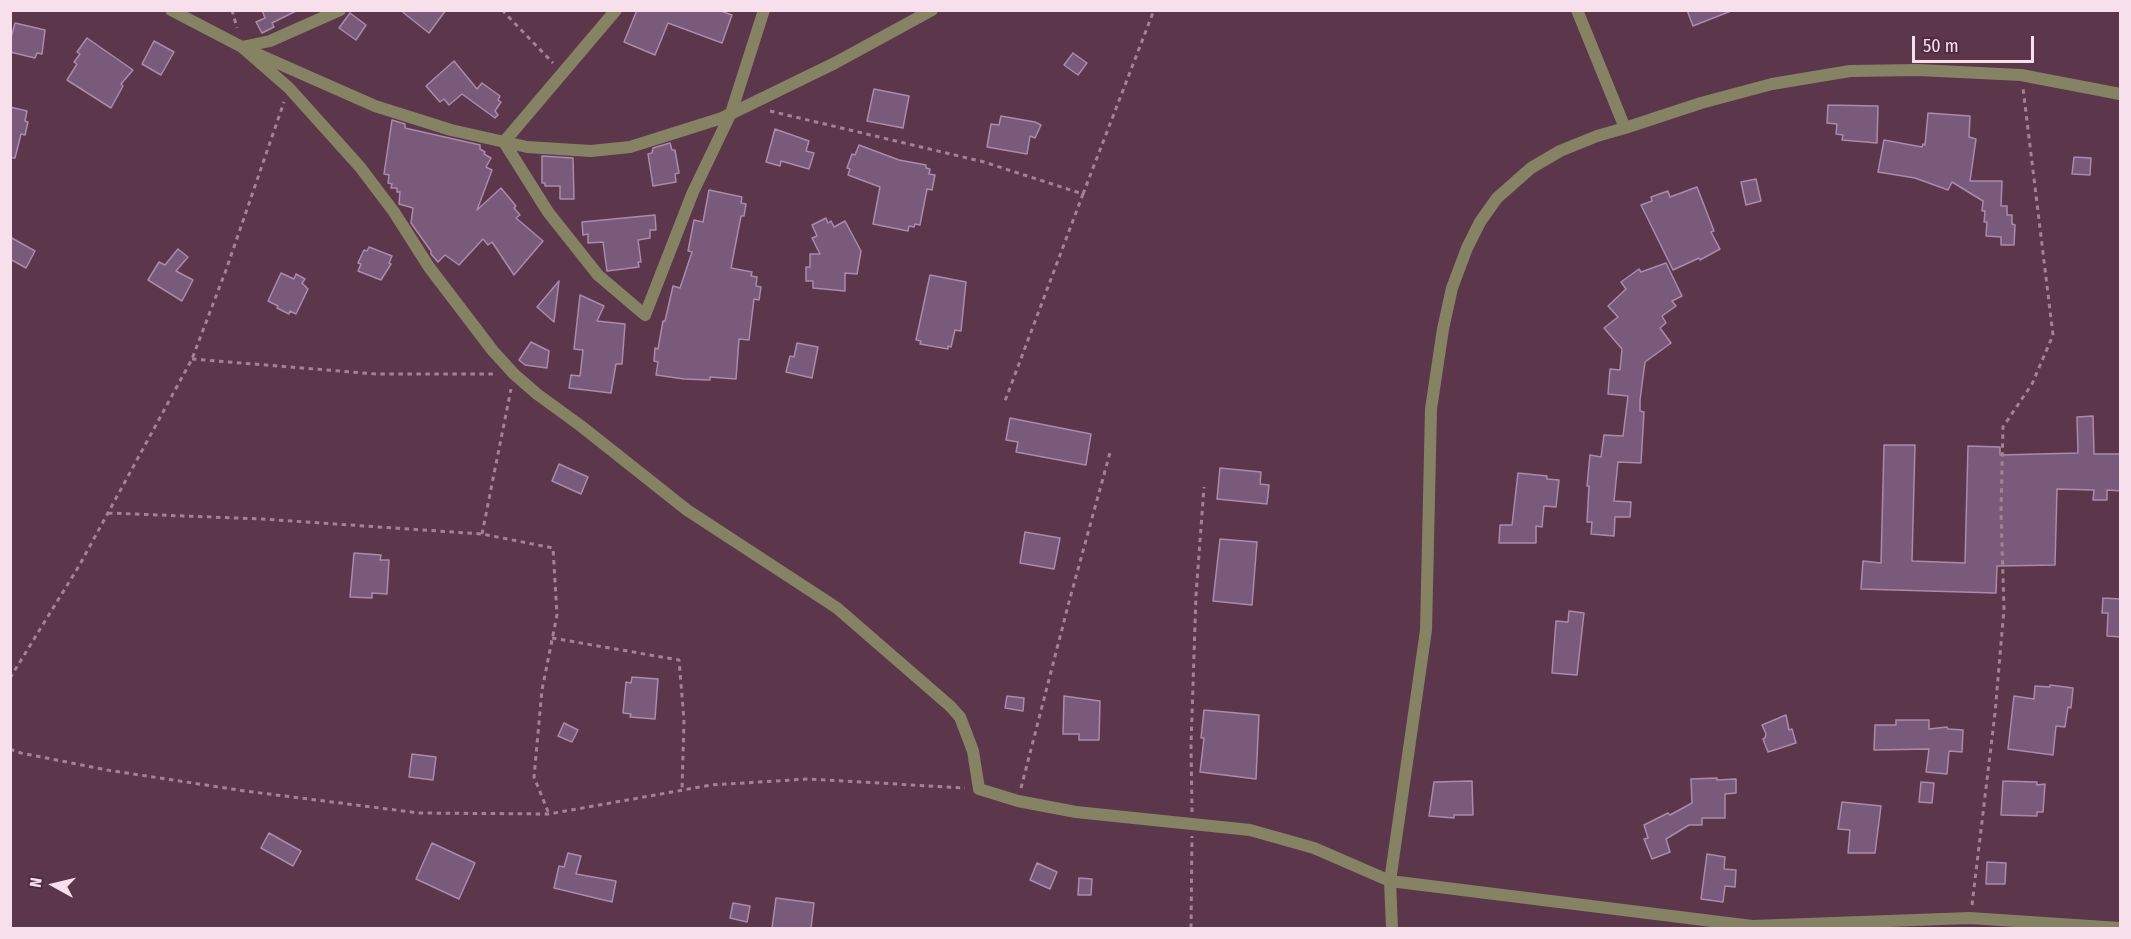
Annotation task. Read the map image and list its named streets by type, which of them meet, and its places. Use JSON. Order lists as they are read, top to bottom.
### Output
{
  "scale_bar": "50 m",
  "north": "left"
}
